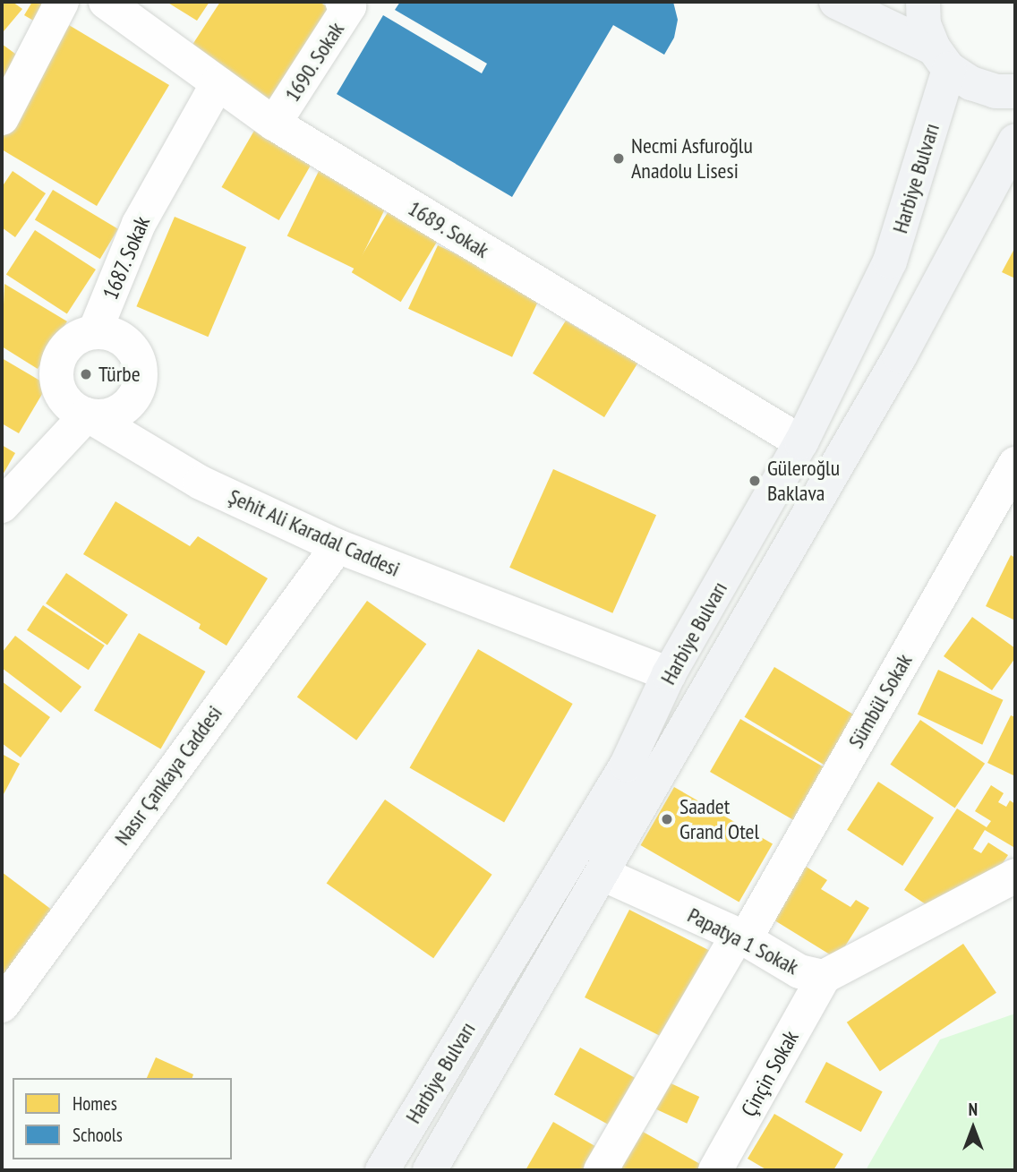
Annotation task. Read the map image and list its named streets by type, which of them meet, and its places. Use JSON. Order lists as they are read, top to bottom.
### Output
{
  "streets": {
    "main road": ["Harbiye Bulvarı"],
    "street": [
      "1690. Sokak",
      "1689. Sokak",
      "1687. Sokak",
      "Şehit Ali Karadal Caddesi",
      "Sümbül Sokak",
      "Nasır Çankaya Caddesi",
      "Papatya 1 Sokak",
      "Çinçin Sokak"
    ]
  },
  "crossings": [
    ["1690. Sokak", "1689. Sokak"],
    ["Harbiye Bulvarı", "1689. Sokak"],
    ["Harbiye Bulvarı", "Şehit Ali Karadal Caddesi"],
    ["Harbiye Bulvarı", "Papatya 1 Sokak"],
    ["1689. Sokak", "1687. Sokak"],
    ["1687. Sokak", "Şehit Ali Karadal Caddesi"],
    ["Şehit Ali Karadal Caddesi", "Nasır Çankaya Caddesi"],
    ["Sümbül Sokak", "Papatya 1 Sokak"],
    ["Papatya 1 Sokak", "Çinçin Sokak"]
  ],
  "places": [
    "Necmi Asfuroğlu Anadolu Lisesi",
    "Türbe",
    "Güleroğlu Baklava",
    "Saadet Grand Otel"
  ],
  "legend": ["Homes", "Schools"],
  "north": "top"
}
